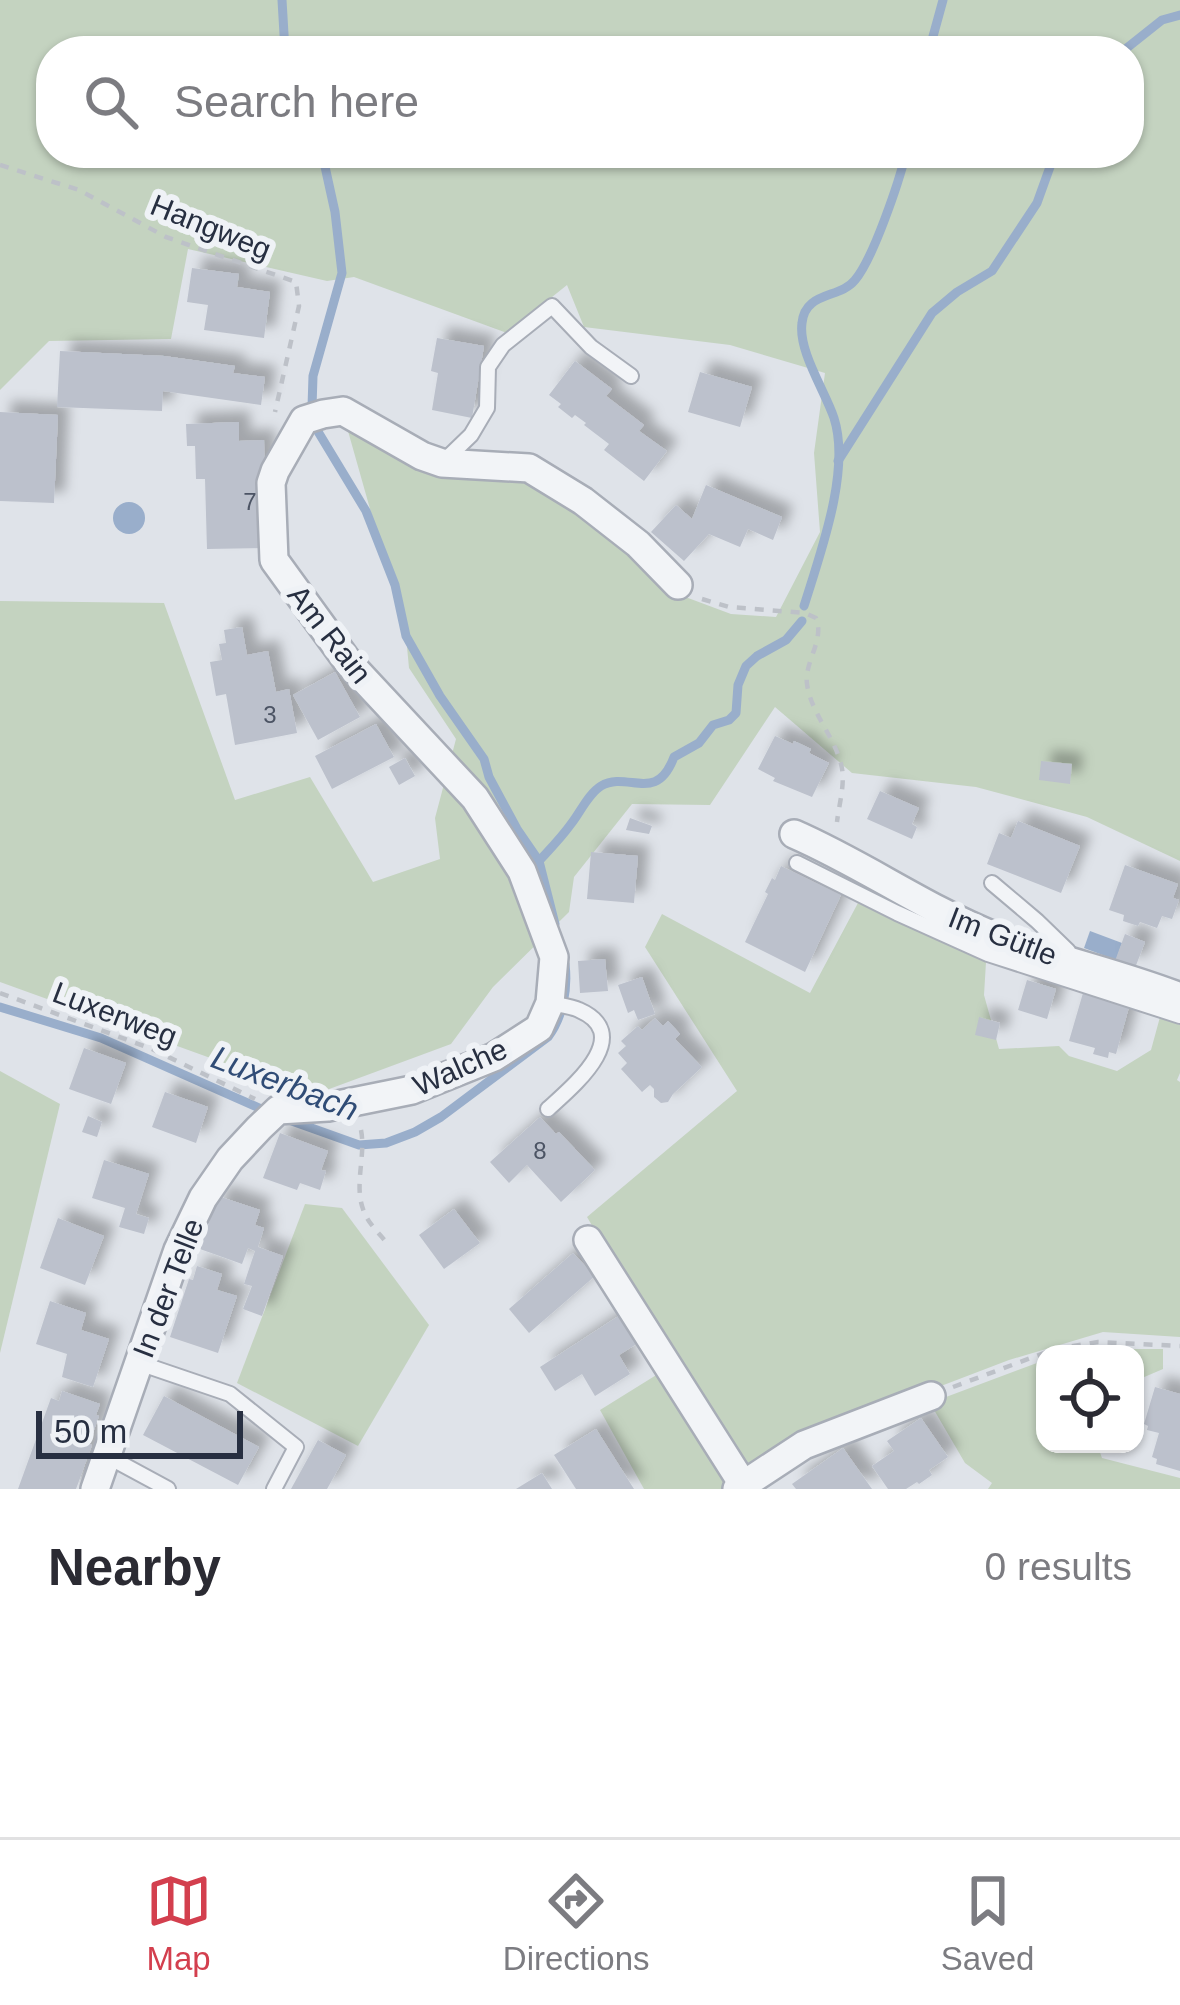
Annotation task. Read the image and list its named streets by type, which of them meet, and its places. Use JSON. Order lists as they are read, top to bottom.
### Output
{
  "streets": {
    "street": [
      "Am Rain",
      "Im Gütle",
      "Walche",
      "In der Telle"
    ],
    "path": ["Hangweg", "Luxerweg"]
  },
  "crossings": [
    ["Hangweg", "Am Rain"],
    ["Am Rain", "Walche"],
    ["Luxerweg", "Walche"],
    ["Luxerweg", "In der Telle"],
    ["Walche", "In der Telle"]
  ],
  "water": ["Luxerbach"],
  "house_numbers": ["7", "3", "8"],
  "scale_bar": "50 m",
  "page": {
    "search": "Search here",
    "scale": "50 m",
    "heading": ["Nearby", "0 results"],
    "nav": ["Map", "Directions", "Saved"]
  }
}
